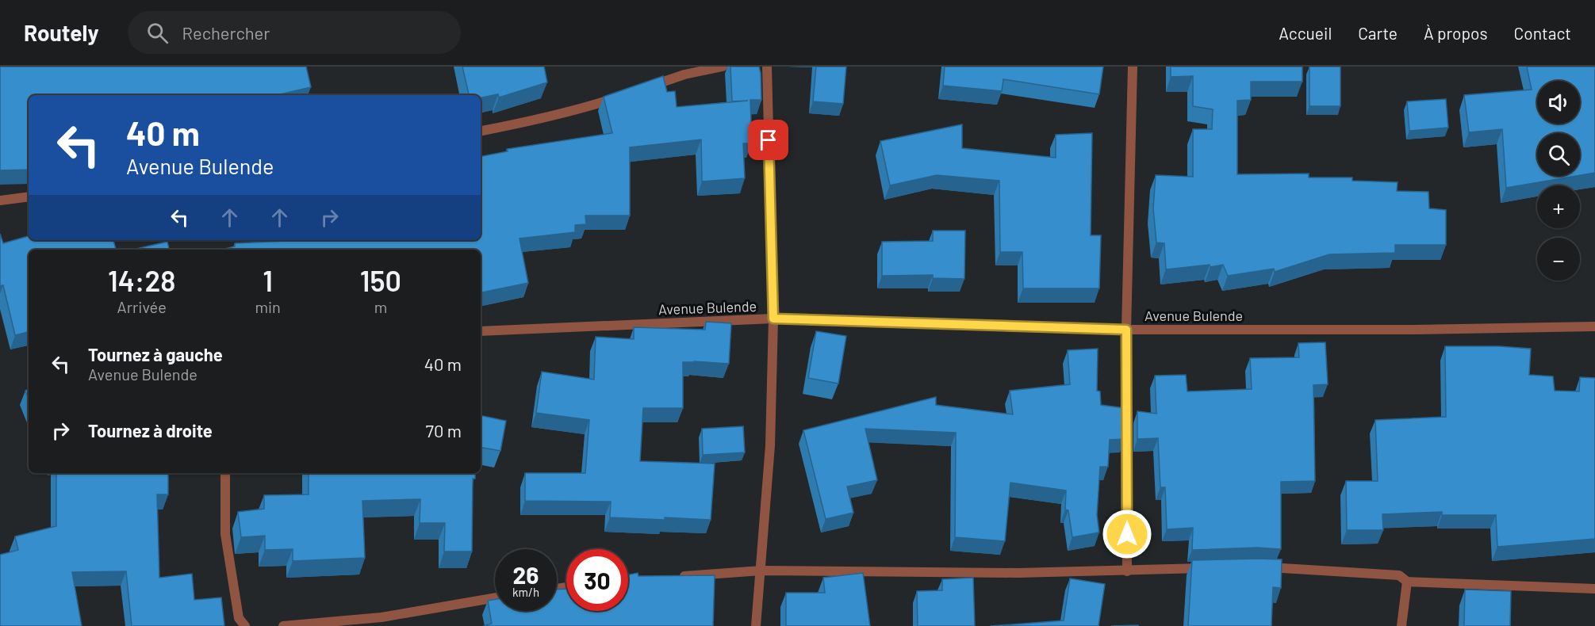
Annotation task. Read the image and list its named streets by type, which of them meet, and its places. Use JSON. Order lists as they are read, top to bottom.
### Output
{
  "streets": {
    "street": ["Avenue Bulende"]
  },
  "page": {
    "header": "Routely",
    "search": "Rechercher",
    "nav": [
      "Accueil",
      "Carte",
      "À propos",
      "Contact"
    ],
    "map_buttons": ["+", "−"],
    "turn": ["40 m", "Avenue Bulende"],
    "eta": [
      "14:28",
      "Arrivée",
      "1",
      "min",
      "150",
      "m"
    ],
    "list": [
      {
        "name": "Tournez à gauche",
        "note": "Avenue Bulende",
        "value": "40 m"
      },
      {
        "name": "Tournez à droite",
        "value": "70 m"
      }
    ],
    "speed": "26 km/h",
    "limit": "30"
  }
}
